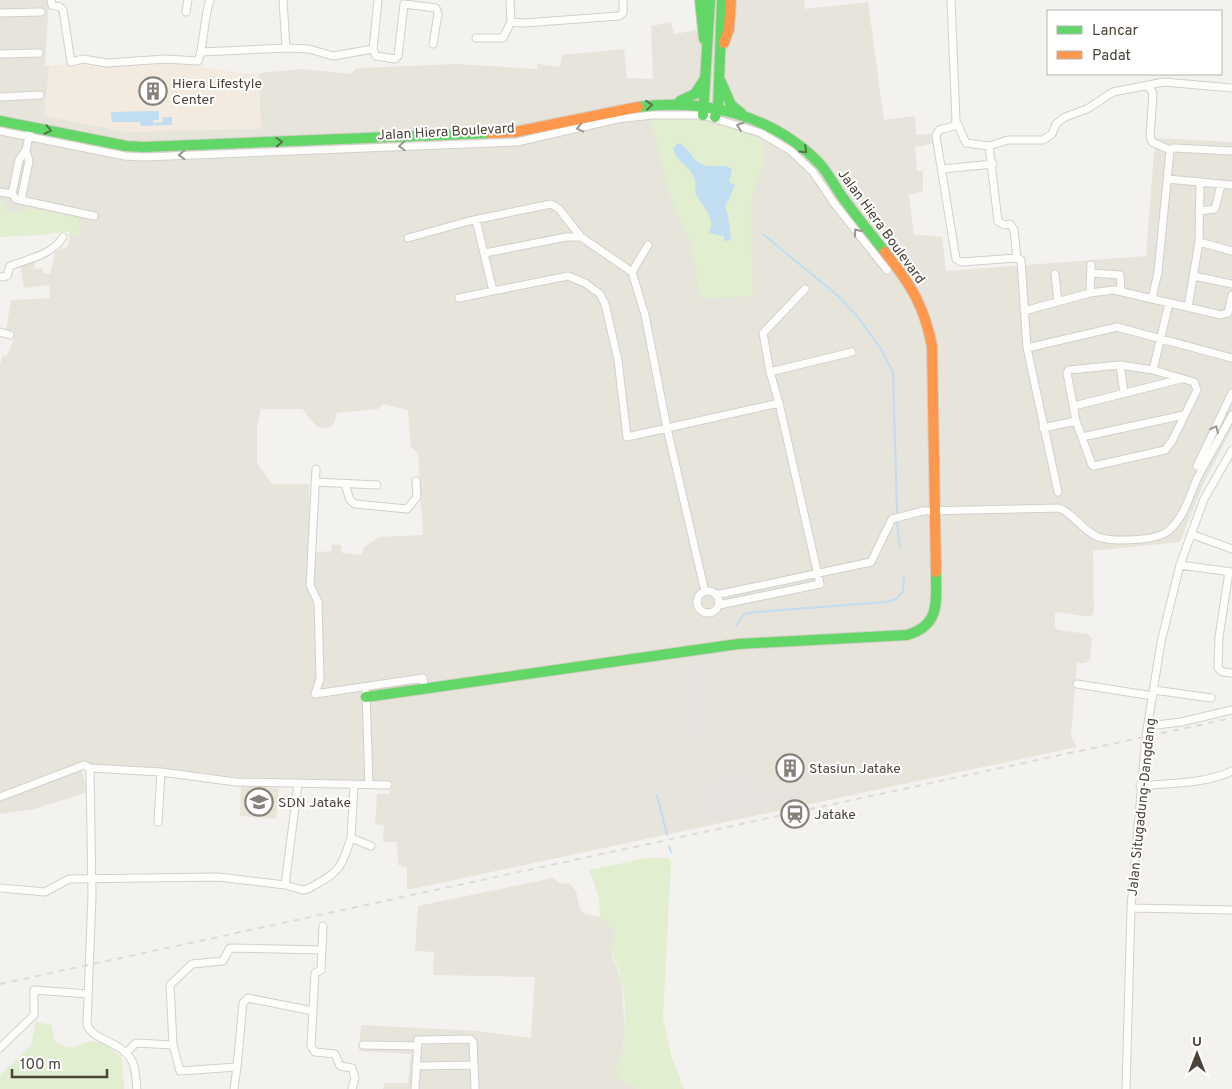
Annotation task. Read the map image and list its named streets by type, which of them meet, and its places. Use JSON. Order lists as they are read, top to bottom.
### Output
{
  "streets": {
    "street": ["Jalan Hiera Boulevard", "Jalan Situgadung-Dangdang"]
  },
  "places": {
    "building": ["Hiera Lifestyle Center", "Stasiun Jatake"],
    "school or university": ["SDN Jatake"],
    "station": ["Jatake"]
  },
  "legend": ["Lancar", "Padat"],
  "scale_bar": "100 m",
  "north": "top"
}
